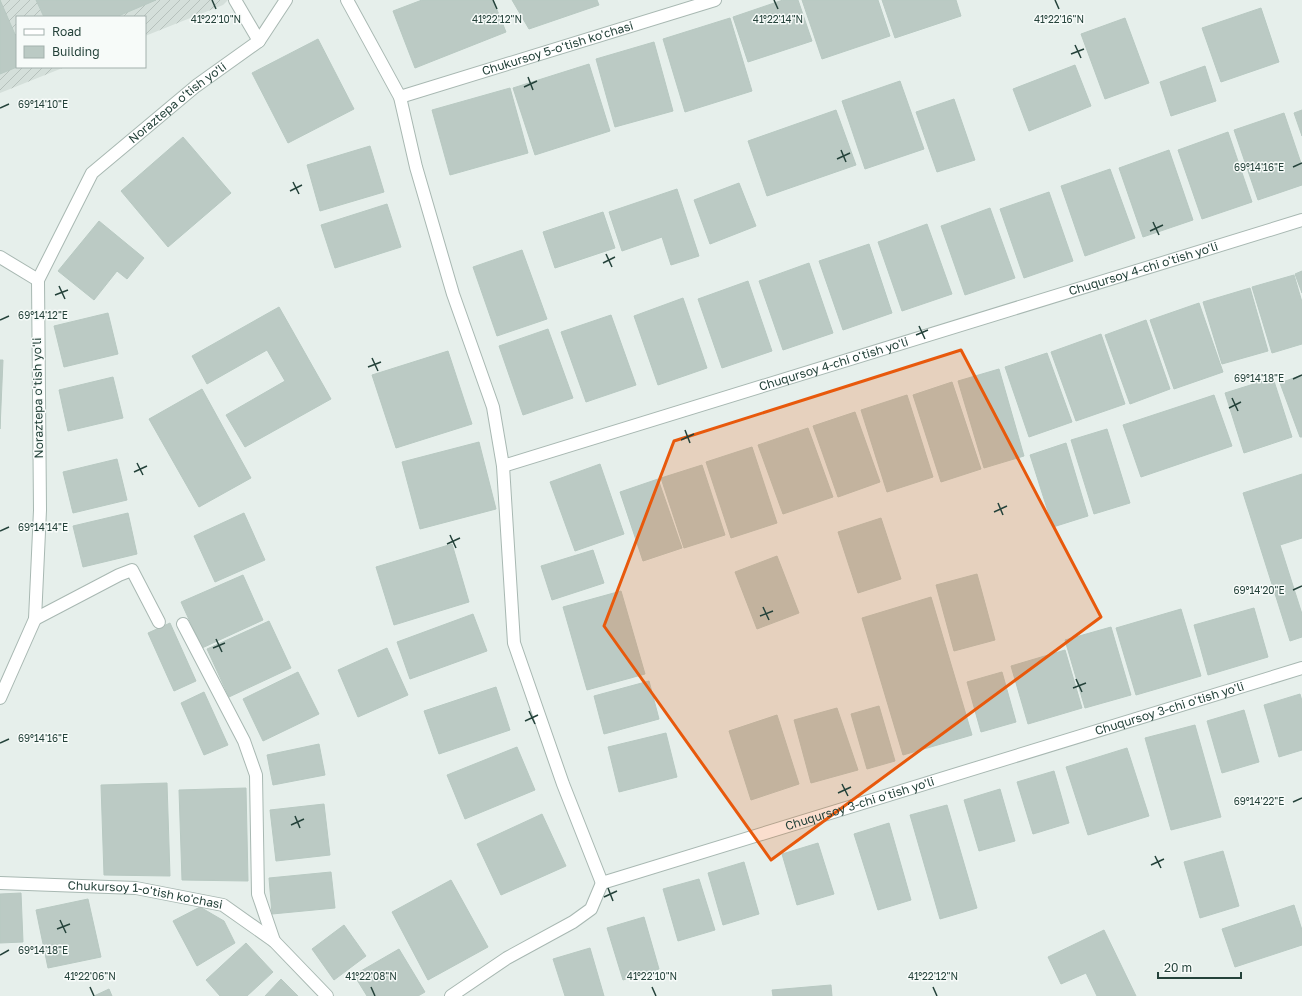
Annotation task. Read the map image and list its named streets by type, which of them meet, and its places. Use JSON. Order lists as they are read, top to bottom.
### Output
{
  "streets": {
    "street": [
      "Chukursoy 5-o'tish ko'chasi",
      "Noraztepa o'tish yo'li",
      "Chuqursoy 4-chi o'tish yo'li",
      "Chuqursoy 3-chi o'tish yo'li",
      "Chukursoy 1-o'tish ko'chasi"
    ]
  },
  "legend": ["Road", "Building"],
  "scale_bar": "20 m",
  "coordinates": [
    "41°22'10\"N",
    "41°22'12\"N",
    "41°22'14\"N",
    "41°22'16\"N",
    "69°14'10\"E",
    "69°14'16\"E",
    "69°14'12\"E",
    "69°14'18\"E",
    "69°14'14\"E",
    "69°14'20\"E",
    "69°14'22\"E",
    "41°22'06\"N",
    "41°22'08\"N"
  ]
}
